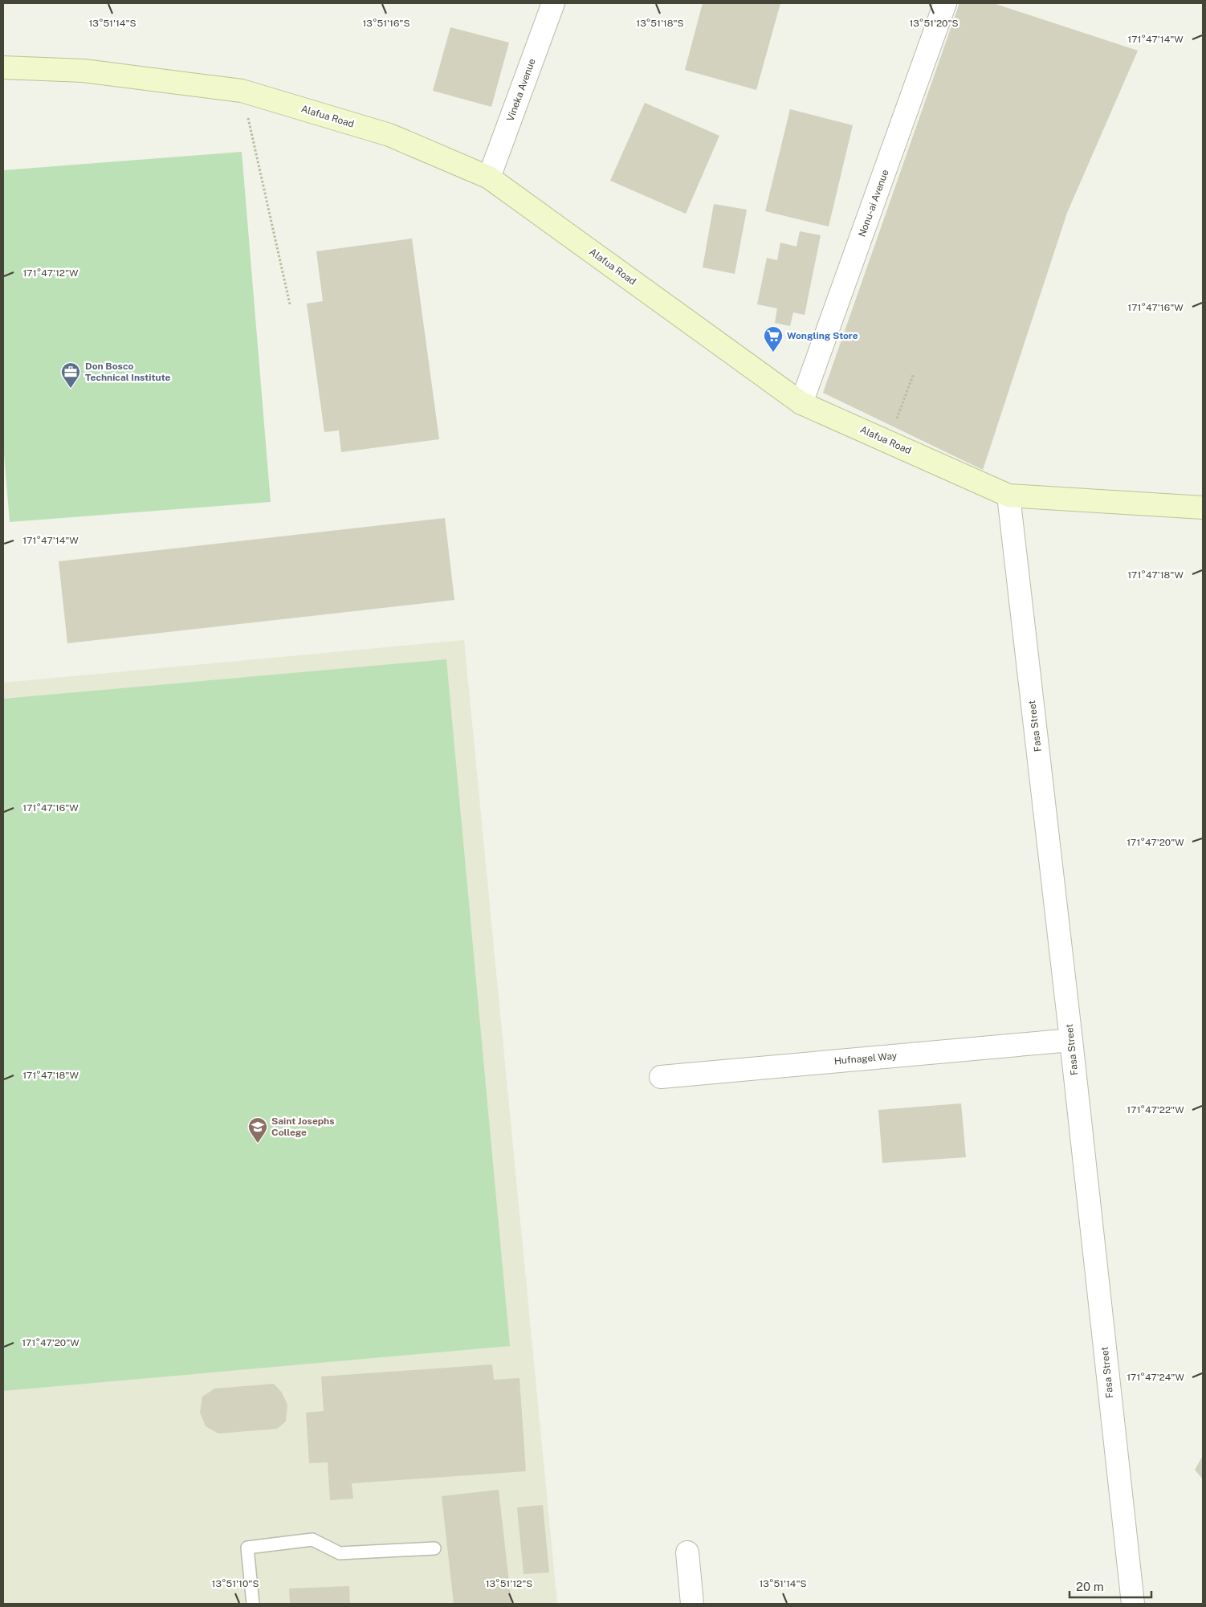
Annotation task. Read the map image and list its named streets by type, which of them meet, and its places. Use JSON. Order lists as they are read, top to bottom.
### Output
{
  "streets": {
    "street": [
      "Vineka Avenue",
      "Alafua Road",
      "Nonu-ai Avenue",
      "Fasa Street",
      "Hufnagel Way"
    ]
  },
  "crossings": [
    ["Vineka Avenue", "Alafua Road"],
    ["Alafua Road", "Nonu-ai Avenue"],
    ["Alafua Road", "Fasa Street"],
    ["Fasa Street", "Hufnagel Way"]
  ],
  "places": {
    "supermarket": ["Wongling Store"],
    "office": ["Don Bosco Technical Institute"],
    "school or university": ["Saint Josephs College"]
  },
  "scale_bar": "20 m",
  "coordinates": [
    "13°51'14\"S",
    "13°51'16\"S",
    "13°51'18\"S",
    "13°51'20\"S",
    "171°47'14\"W",
    "171°47'12\"W",
    "171°47'16\"W",
    "171°47'18\"W",
    "171°47'20\"W",
    "171°47'22\"W",
    "171°47'24\"W",
    "13°51'10\"S",
    "13°51'12\"S"
  ]
}
